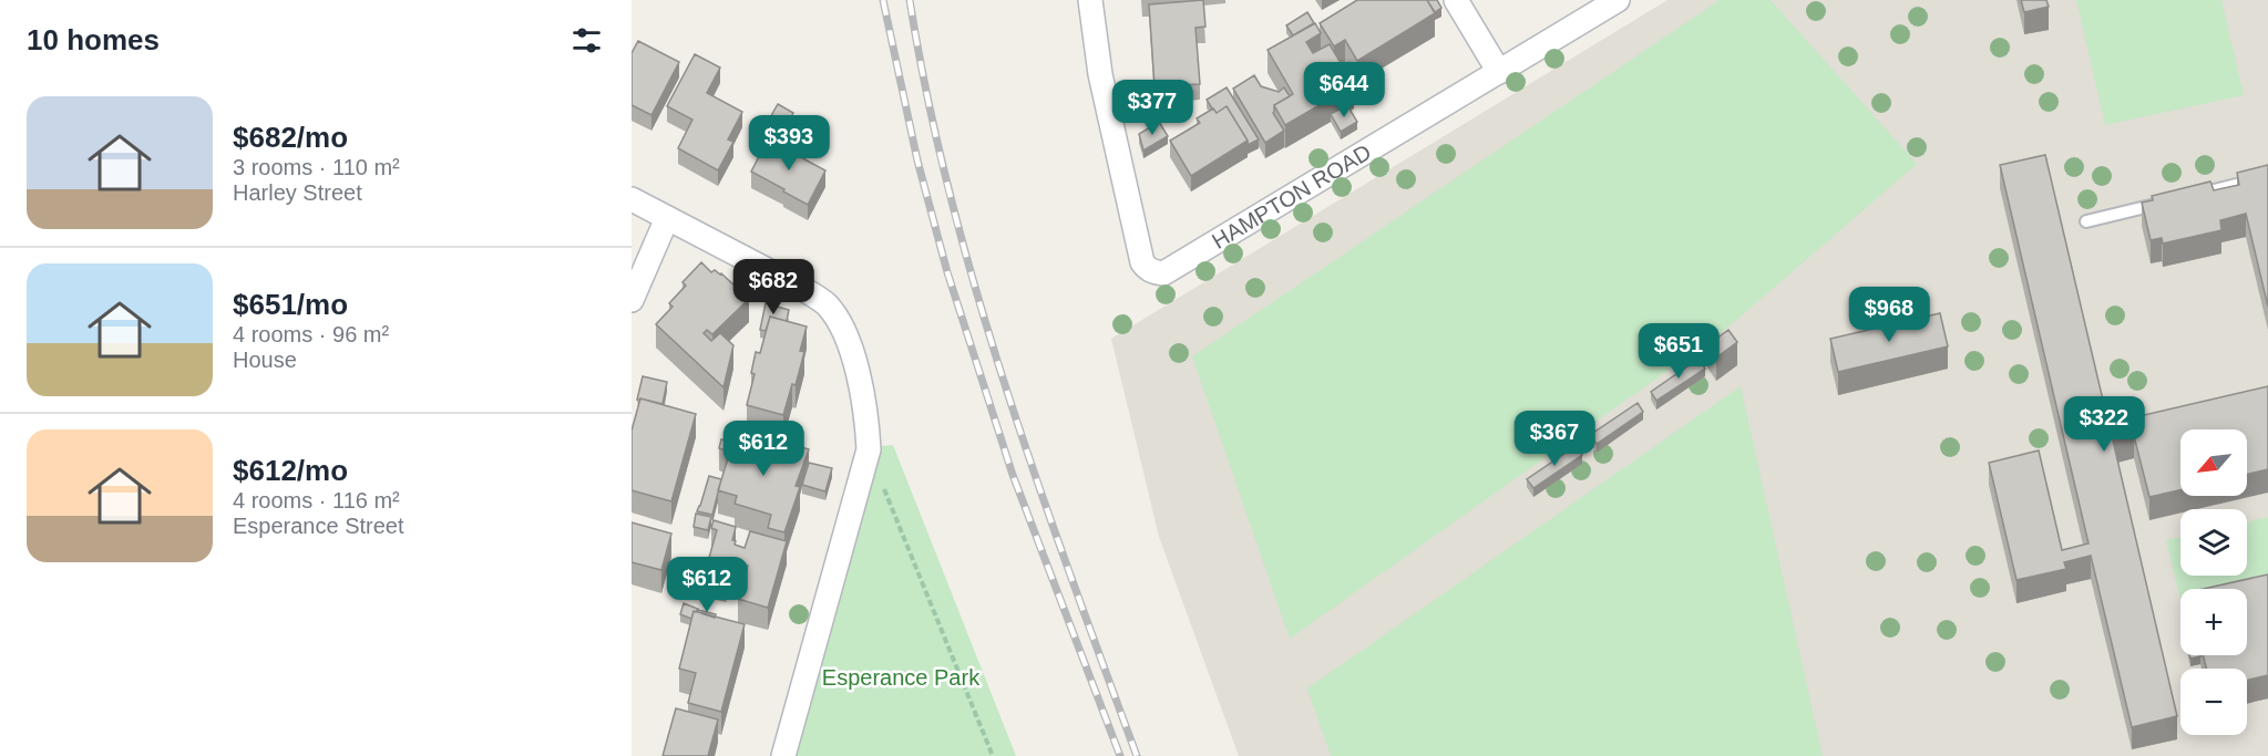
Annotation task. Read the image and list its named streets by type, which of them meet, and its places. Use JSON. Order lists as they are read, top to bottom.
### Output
{
  "streets": {
    "street": ["HAMPTON ROAD"]
  },
  "parks": ["Esperance Park"],
  "north": "bottom left",
  "page": {
    "heading": "10 homes",
    "price": [
      "$644",
      "$377",
      "$393",
      "$682",
      "$968",
      "$651",
      "$322",
      "$367",
      "$612",
      "$612"
    ],
    "list": [
      {
        "name": "$682/mo",
        "note": "3 rooms · 110 m² · Harley Street"
      },
      {
        "name": "$651/mo",
        "note": "4 rooms · 96 m² · House"
      },
      {
        "name": "$612/mo",
        "note": "4 rooms · 116 m² · Esperance Street"
      }
    ],
    "map_buttons": ["+", "−"]
  }
}
